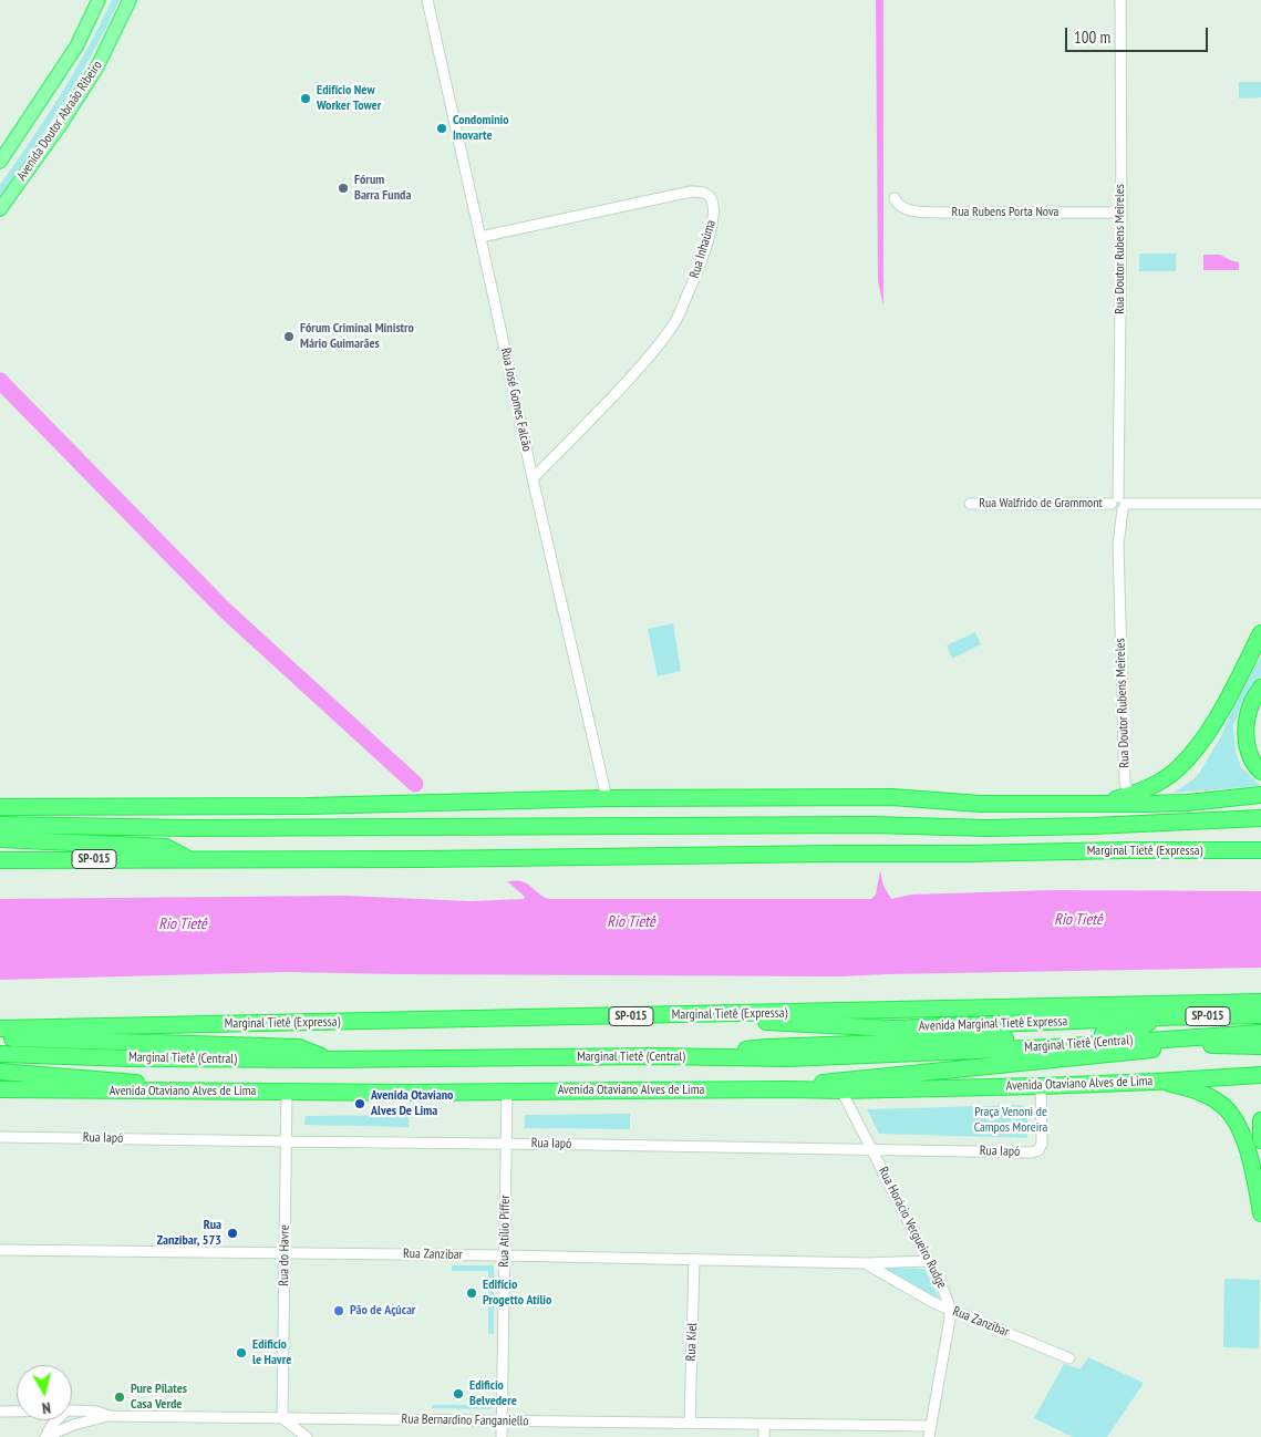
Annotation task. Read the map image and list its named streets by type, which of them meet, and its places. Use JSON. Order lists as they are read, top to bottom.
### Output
{
  "streets": {
    "highway": [
      "Marginal Tietê (Expressa)",
      "SP-015",
      "Avenida Marginal Tietê Expressa",
      "Marginal Tietê (Central)",
      "Avenida Otaviano Alves de Lima"
    ],
    "main road": ["Avenida Doutor Abraão Ribeiro"],
    "street": [
      "Rua Rubens Porta Nova",
      "Rua Inhaúma",
      "Rua Doutor Rubens Meireles",
      "Rua José Gomes Falcão",
      "Rua Walfrido de Grammont",
      "Rua Iapó",
      "Rua Horácio Vergueiro Rudge",
      "Rua Atílio Piffer",
      "Rua Zanzibar",
      "Rua do Havre",
      "Rua Kiel",
      "Rua Bernardino Fanganiello"
    ]
  },
  "crossings": [
    ["Rua Rubens Porta Nova", "Rua Doutor Rubens Meireles"],
    ["Rua Inhaúma", "Rua José Gomes Falcão"],
    ["Rua Doutor Rubens Meireles", "Rua Walfrido de Grammont"],
    ["Marginal Tietê (Expressa)", "Avenida Marginal Tietê Expressa"],
    ["Avenida Otaviano Alves de Lima", "Rua Iapó"],
    ["Avenida Otaviano Alves de Lima", "Rua Horácio Vergueiro Rudge"],
    ["Avenida Otaviano Alves de Lima", "Rua Atílio Piffer"],
    ["Avenida Otaviano Alves de Lima", "Rua do Havre"],
    ["Rua Iapó", "Rua Horácio Vergueiro Rudge"],
    ["Rua Iapó", "Rua Atílio Piffer"],
    ["Rua Iapó", "Rua do Havre"],
    ["Rua Horácio Vergueiro Rudge", "Rua Zanzibar"],
    ["Rua Horácio Vergueiro Rudge", "Rua Bernardino Fanganiello"],
    ["Rua Atílio Piffer", "Rua Zanzibar"],
    ["Rua Atílio Piffer", "Rua Bernardino Fanganiello"],
    ["Rua Zanzibar", "Rua do Havre"],
    ["Rua Zanzibar", "Rua Kiel"],
    ["Rua do Havre", "Rua Bernardino Fanganiello"],
    ["Rua Kiel", "Rua Bernardino Fanganiello"]
  ],
  "water": ["Rio Tietê"],
  "parks": ["Praça Venoni de Campos Moreira"],
  "places": [
    "Edifício New Worker Tower",
    "Condominio Inovarte",
    "Fórum Barra Funda",
    "Fórum Criminal Ministro Mário Guimarães",
    "Avenida Otaviano Alves De Lima",
    "Rua Zanzibar, 573",
    "Edifício Progetto Atilio",
    "Pão de Açúcar",
    "Edificio le Havre",
    "Edificio Belvedere",
    "Pure Pilates Casa Verde"
  ],
  "scale_bar": "100 m",
  "north": "bottom"
}
